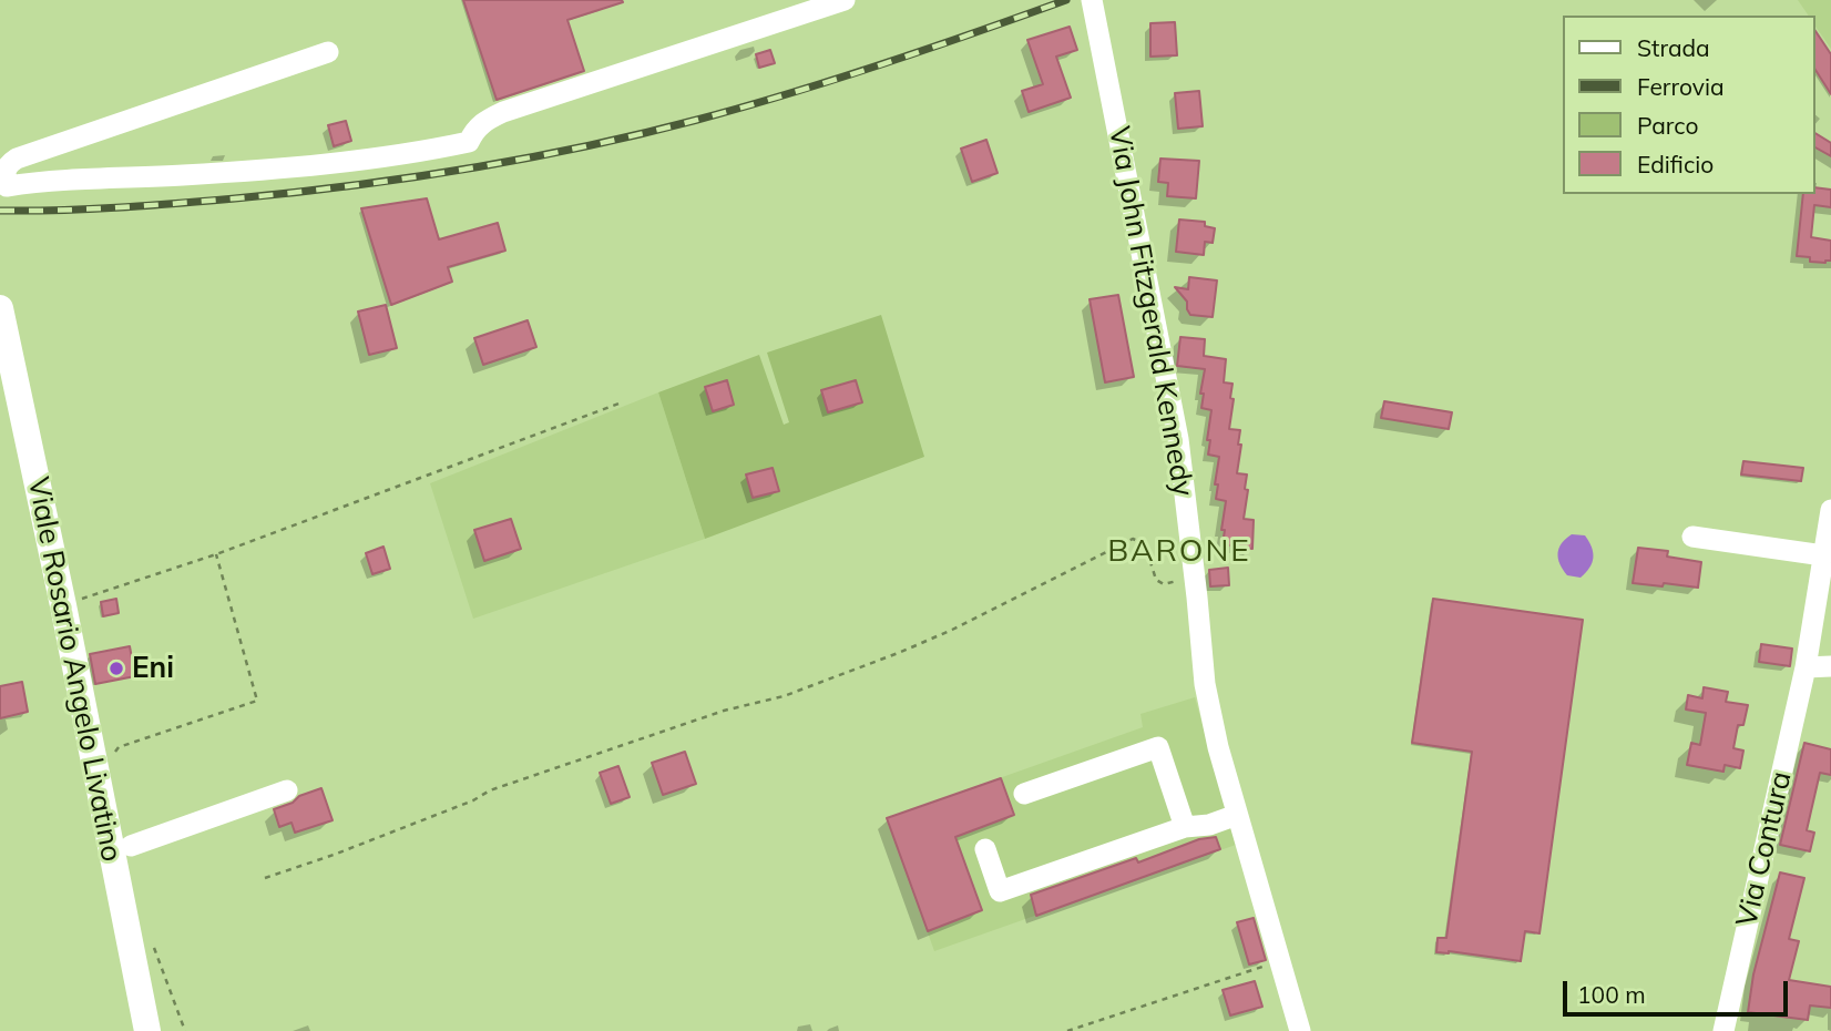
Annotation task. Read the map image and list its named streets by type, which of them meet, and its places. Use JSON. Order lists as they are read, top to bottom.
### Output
{
  "streets": {
    "main road": ["Viale Rosario Angelo Livatino"],
    "street": ["Via John Fitzgerald Kennedy", "Via Contura"]
  },
  "districts": ["BARONE"],
  "places": ["Eni"],
  "legend": [
    "Strada",
    "Ferrovia",
    "Parco",
    "Edificio"
  ],
  "scale_bar": "100 m"
}
